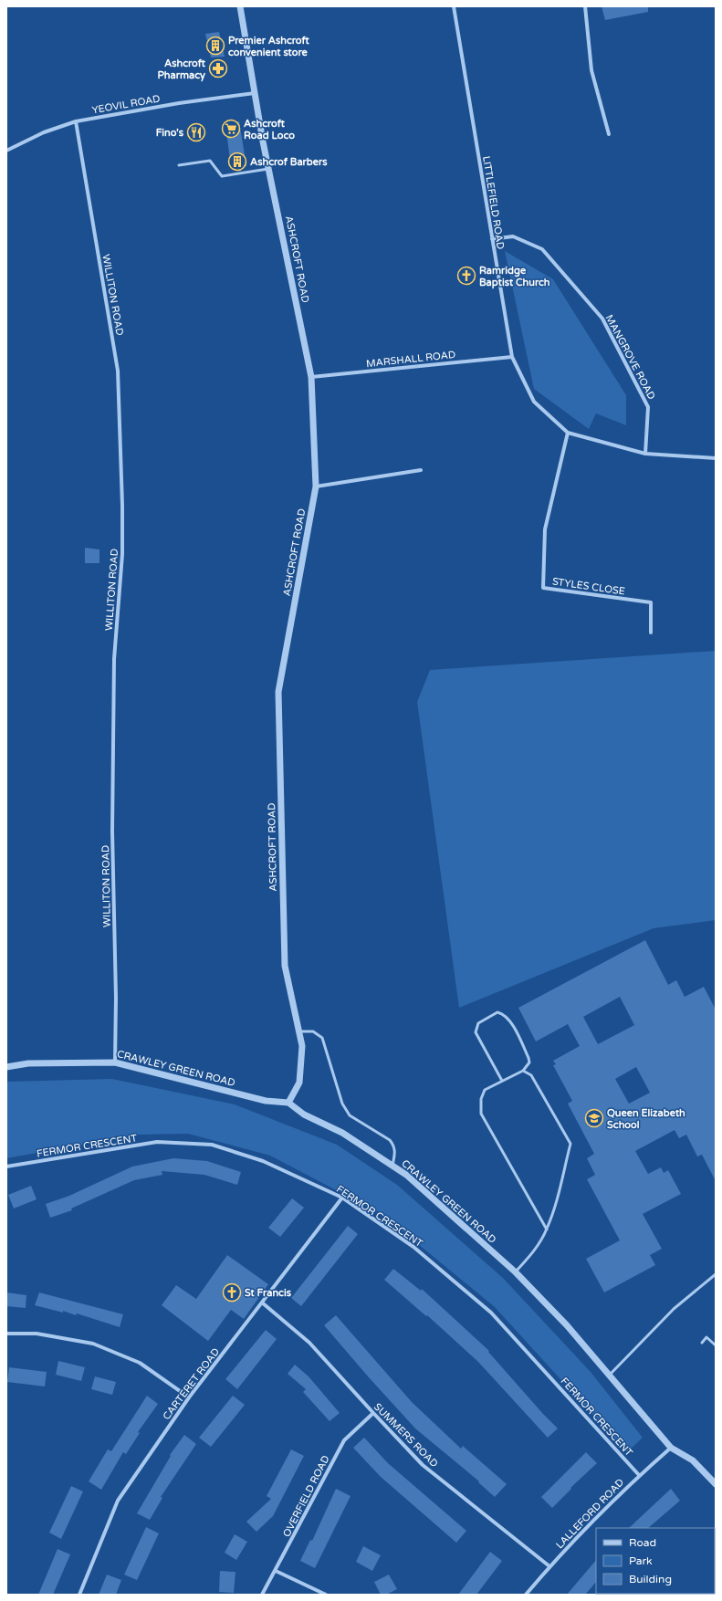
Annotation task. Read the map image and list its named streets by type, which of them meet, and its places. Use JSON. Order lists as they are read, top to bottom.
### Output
{
  "streets": {
    "street": [
      "YEOVIL ROAD",
      "LITTLEFIELD ROAD",
      "ASHCROFT ROAD",
      "WILLITON ROAD",
      "MANGROVE ROAD",
      "MARSHALL ROAD",
      "STYLES CLOSE",
      "CRAWLEY GREEN ROAD",
      "FERMOR CRESCENT",
      "CARTERET ROAD",
      "SUMMERS ROAD",
      "OVERFIELD ROAD",
      "LALLEFORD ROAD"
    ]
  },
  "crossings": [
    ["YEOVIL ROAD", "ASHCROFT ROAD"],
    ["YEOVIL ROAD", "WILLITON ROAD"],
    ["LITTLEFIELD ROAD", "MANGROVE ROAD"],
    ["LITTLEFIELD ROAD", "MARSHALL ROAD"],
    ["LITTLEFIELD ROAD", "STYLES CLOSE"],
    ["ASHCROFT ROAD", "MARSHALL ROAD"],
    ["ASHCROFT ROAD", "CRAWLEY GREEN ROAD"],
    ["WILLITON ROAD", "CRAWLEY GREEN ROAD"],
    ["CRAWLEY GREEN ROAD", "LALLEFORD ROAD"],
    ["FERMOR CRESCENT", "CARTERET ROAD"],
    ["FERMOR CRESCENT", "LALLEFORD ROAD"],
    ["CARTERET ROAD", "SUMMERS ROAD"],
    ["SUMMERS ROAD", "OVERFIELD ROAD"],
    ["SUMMERS ROAD", "LALLEFORD ROAD"]
  ],
  "places": {
    "building": ["Premier Ashcroft convenient store", "Ashcrof Barbers"],
    "pharmacy": ["Ashcroft Pharmacy"],
    "supermarket": ["Ashcroft Road Loco"],
    "restaurant": ["Fino's"],
    "church": ["Ramridge Baptist Church", "St Francis"],
    "school or university": ["Queen Elizabeth School"]
  },
  "legend": ["Road", "Park", "Building"]
}
